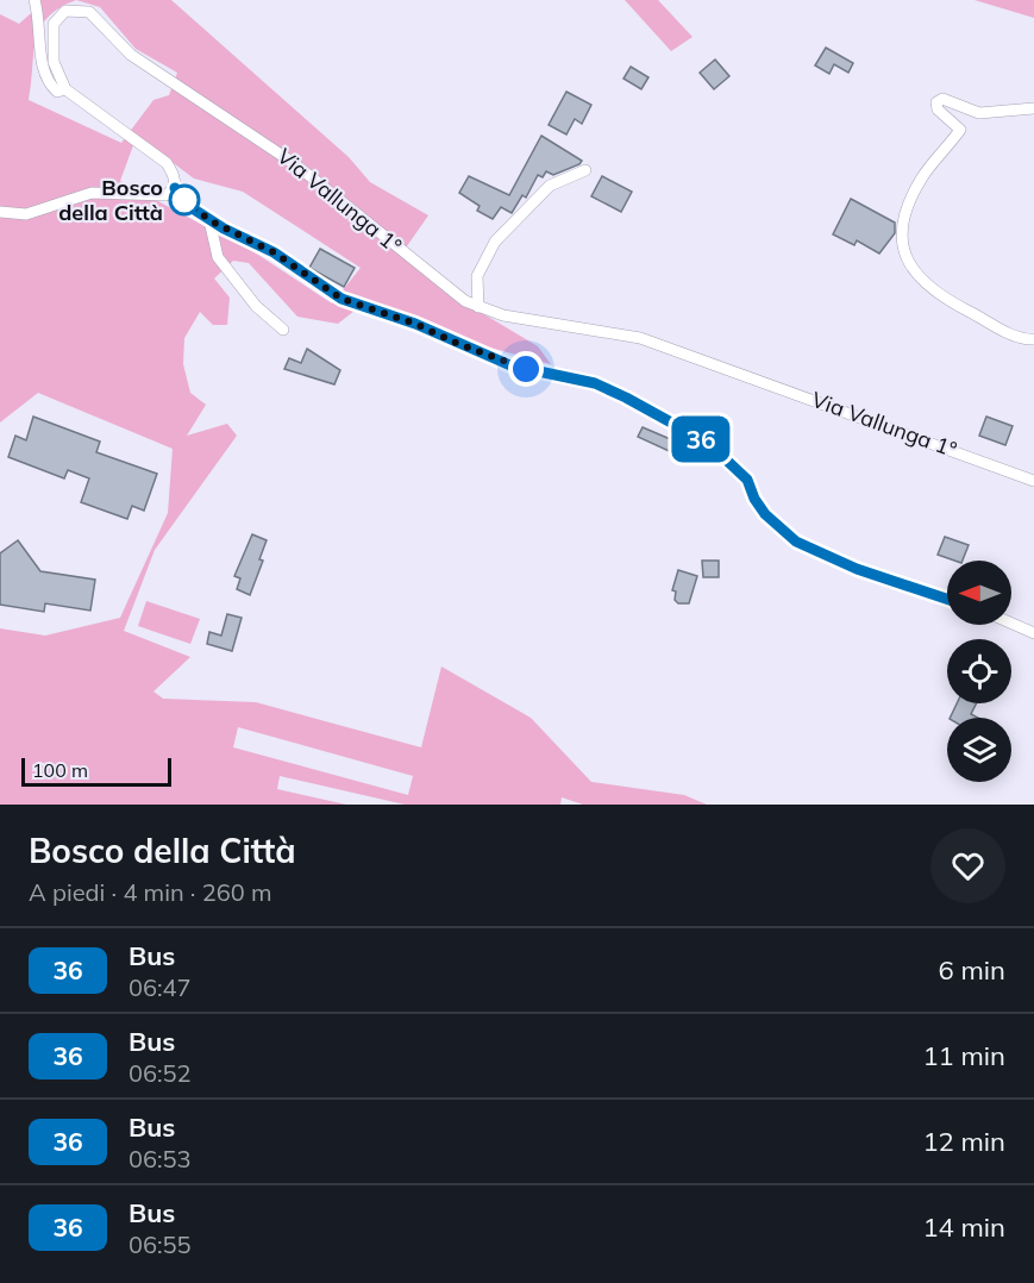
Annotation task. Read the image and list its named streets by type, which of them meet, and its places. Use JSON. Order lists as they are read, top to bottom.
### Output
{
  "streets": {
    "street": ["Via Vallunga 1°"]
  },
  "places": ["Bosco della Città"],
  "lines": ["bus line 36"],
  "scale_bar": "100 m",
  "north": "left",
  "page": {
    "on_map": "36",
    "scale": "100 m",
    "heading": ["Bosco della Città", "A piedi · 4 min · 260 m"],
    "list": [
      {
        "mark": "36",
        "name": "Bus",
        "note": "06:47",
        "value": "6 min"
      },
      {
        "mark": "36",
        "name": "Bus",
        "note": "06:52",
        "value": "11 min"
      },
      {
        "mark": "36",
        "name": "Bus",
        "note": "06:53",
        "value": "12 min"
      },
      {
        "mark": "36",
        "name": "Bus",
        "note": "06:55",
        "value": "14 min"
      }
    ]
  }
}
